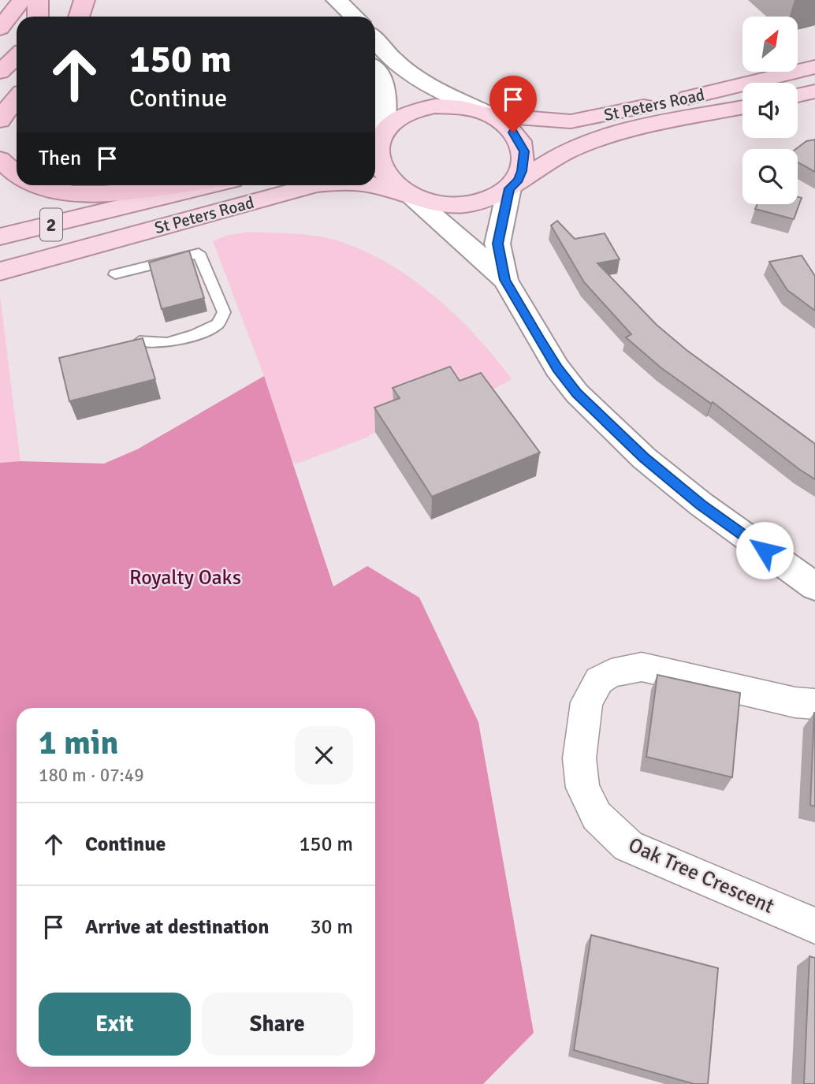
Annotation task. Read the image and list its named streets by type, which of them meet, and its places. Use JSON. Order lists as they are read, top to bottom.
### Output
{
  "streets": {
    "main road": ["St Peters Road", "2"],
    "street": ["Oak Tree Crescent"]
  },
  "parks": ["Royalty Oaks"],
  "north": "top right",
  "page": {
    "turn": ["150 m", "Continue"],
    "then": "Then",
    "heading": ["1 min", "180 m · 07:49"],
    "list": [
      {
        "name": "Continue",
        "value": "150 m"
      },
      {
        "name": "Arrive at destination",
        "value": "30 m"
      }
    ],
    "buttons": ["Exit", "Share"]
  }
}
